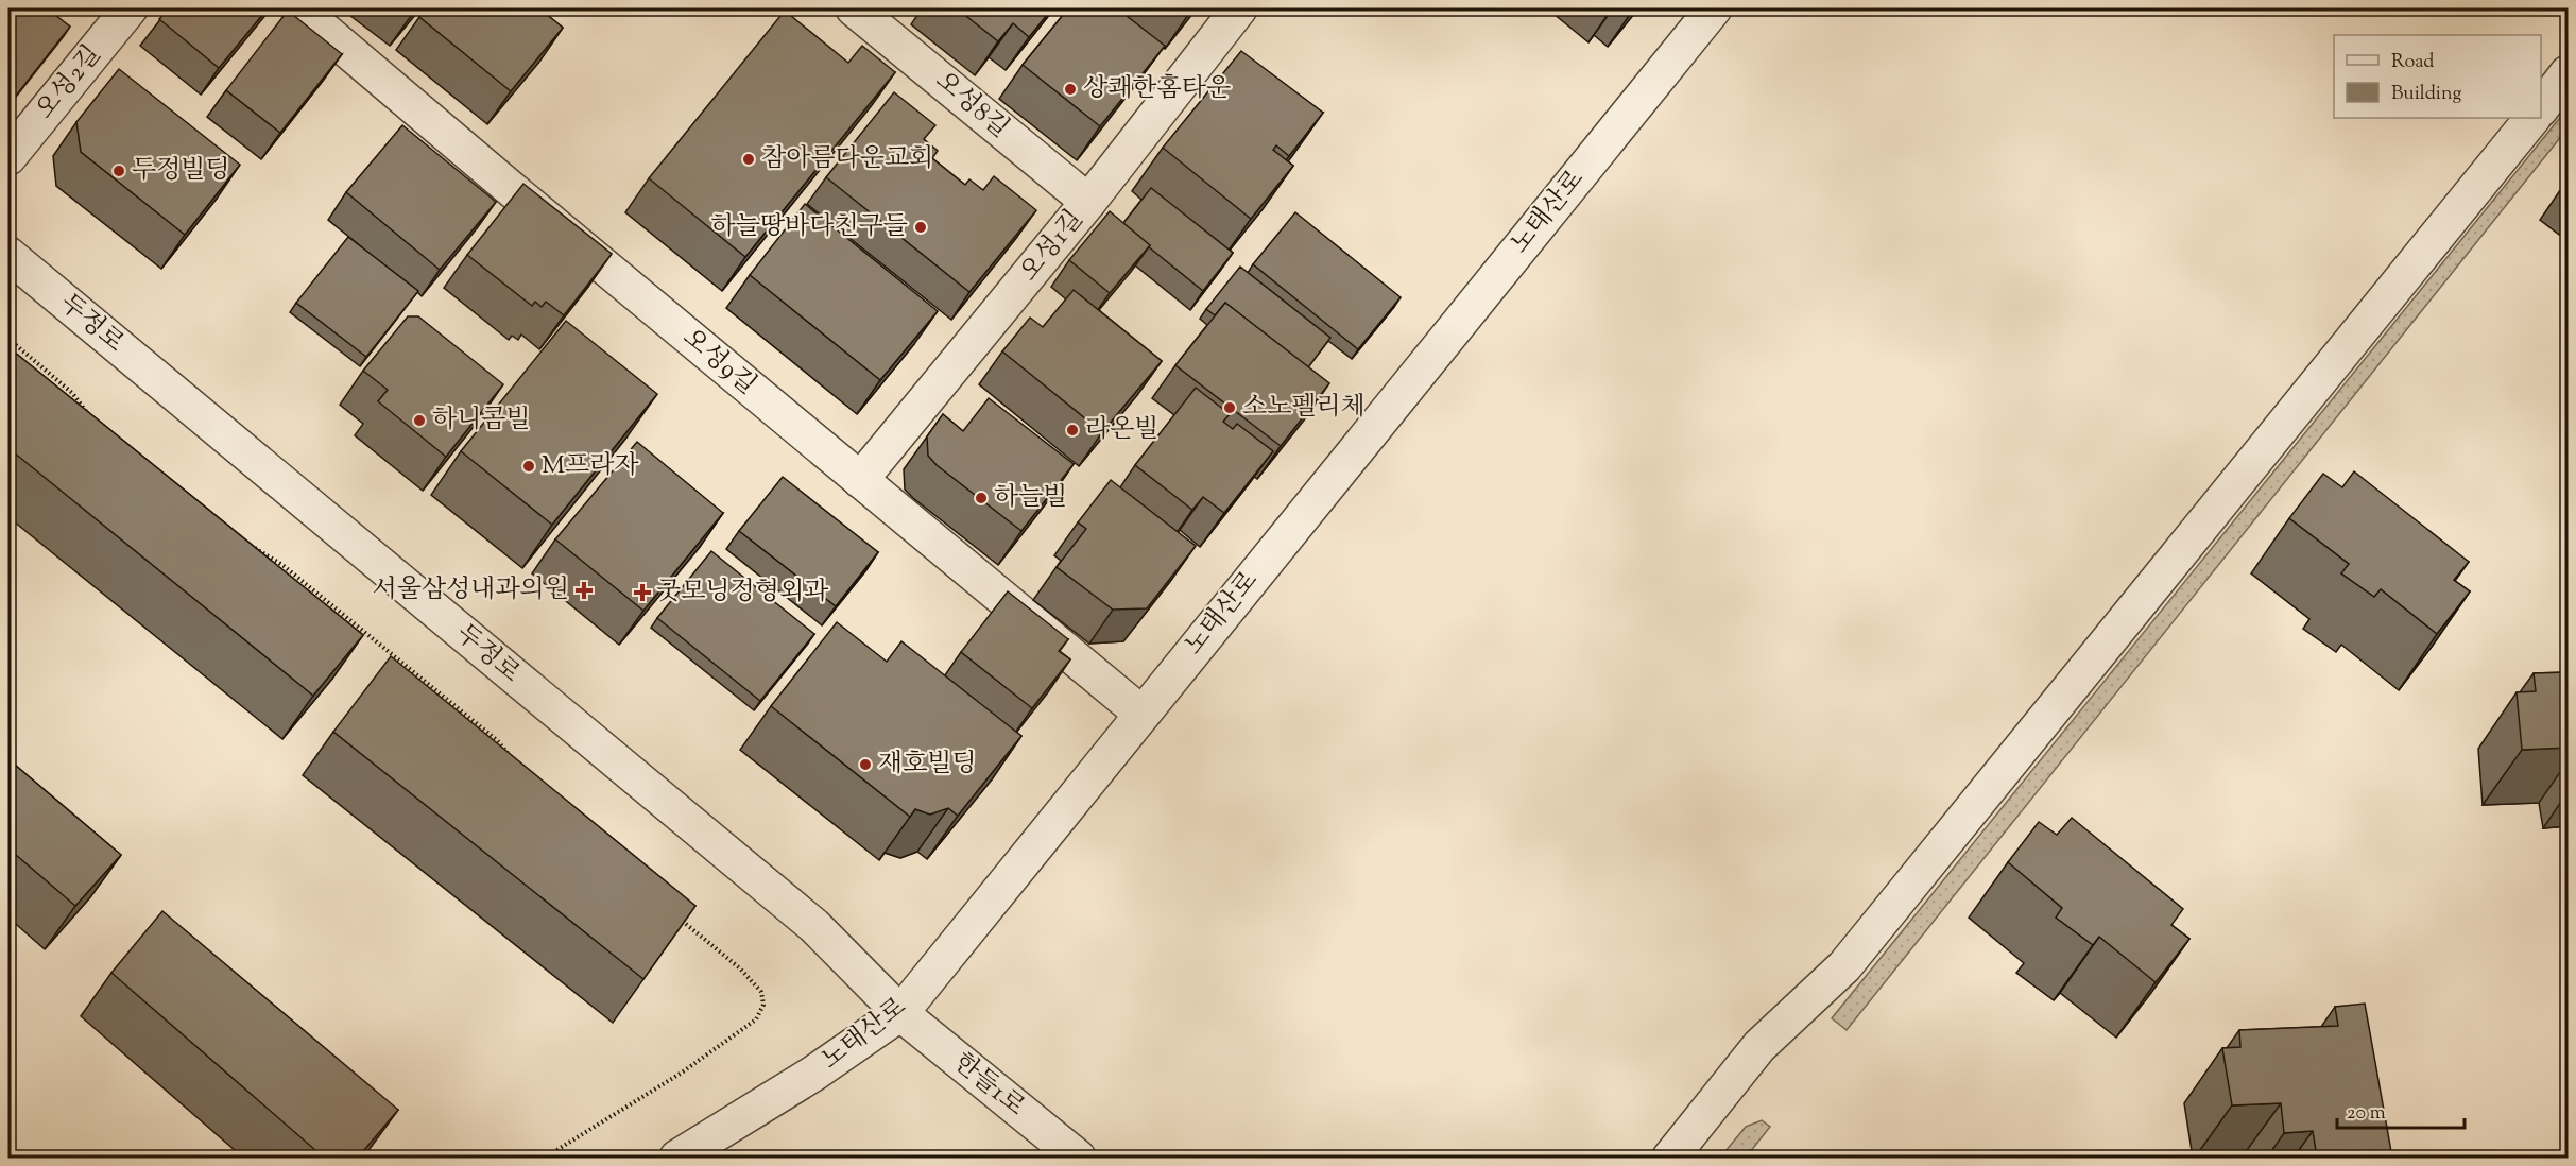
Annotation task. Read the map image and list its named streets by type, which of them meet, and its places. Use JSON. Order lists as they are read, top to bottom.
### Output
{
  "streets": {
    "street": [
      "오성2길",
      "오성8길",
      "노태산로",
      "오성1길",
      "두정로",
      "오성9길",
      "한들1로"
    ]
  },
  "crossings": [
    ["오성8길", "오성1길"],
    ["노태산로", "두정로"],
    ["노태산로", "오성9길"],
    ["노태산로", "한들1로"],
    ["오성1길", "오성9길"],
    ["두정로", "한들1로"]
  ],
  "places": {
    "other": [
      "상쾌한홈타운",
      "참아름다운교회",
      "두정빌딩",
      "하늘땅바다친구들",
      "소노펠리체",
      "하니콤빌",
      "라온빌",
      "M프라자",
      "하늘빌",
      "재호빌딩"
    ],
    "health": ["서울삼성내과의원", "굿모닝정형외과"]
  },
  "legend": ["Road", "Building"],
  "scale_bar": "20 m"
}
